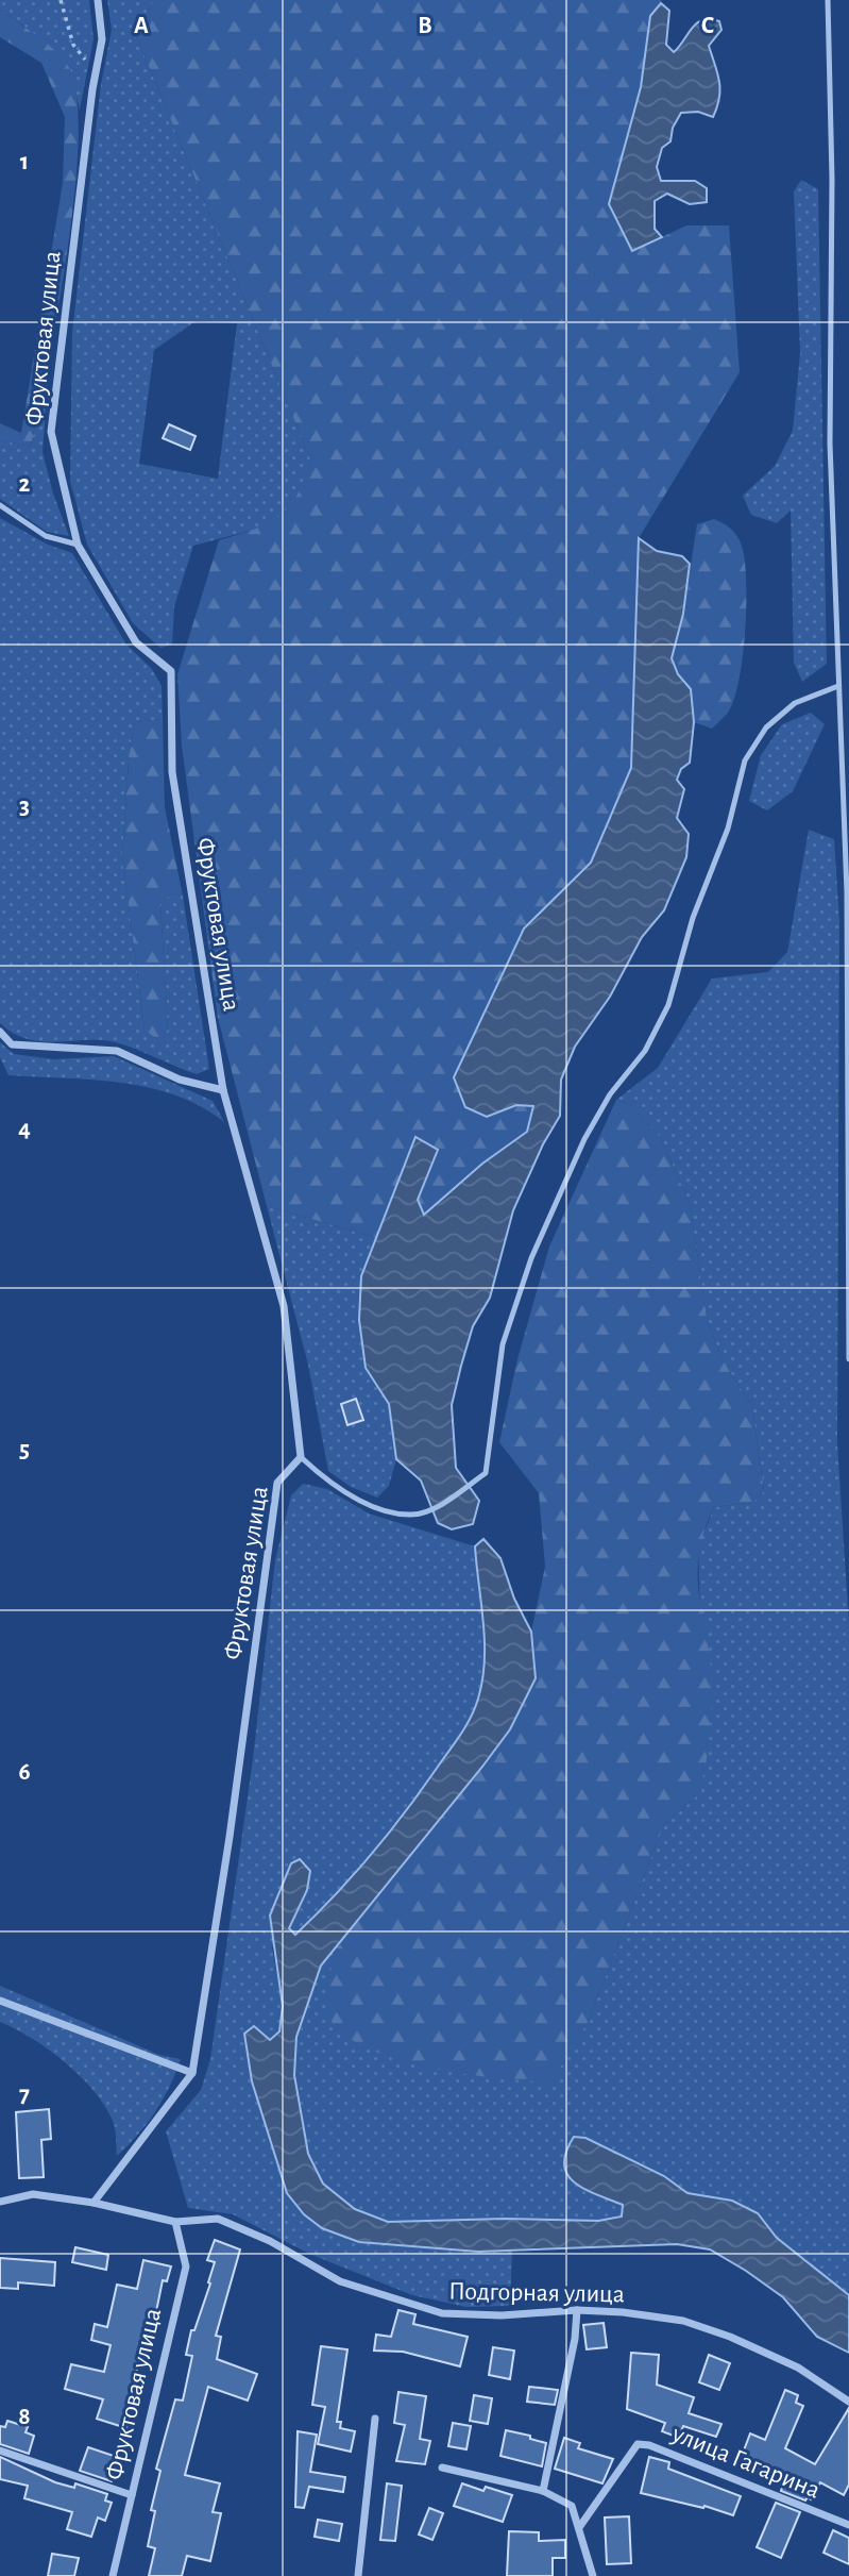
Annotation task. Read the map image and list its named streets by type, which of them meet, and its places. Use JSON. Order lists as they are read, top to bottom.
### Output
{
  "streets": {
    "street": ["Фруктовая улица", "Подгорная улица", "улица Гагарина"]
  },
  "crossings": [
    ["Фруктовая улица", "Подгорная улица"]
  ],
  "grid": {
    "columns": ["A", "B", "C"],
    "rows": [
      "1",
      "2",
      "3",
      "4",
      "5",
      "6",
      "7",
      "8"
    ]
  }
}
